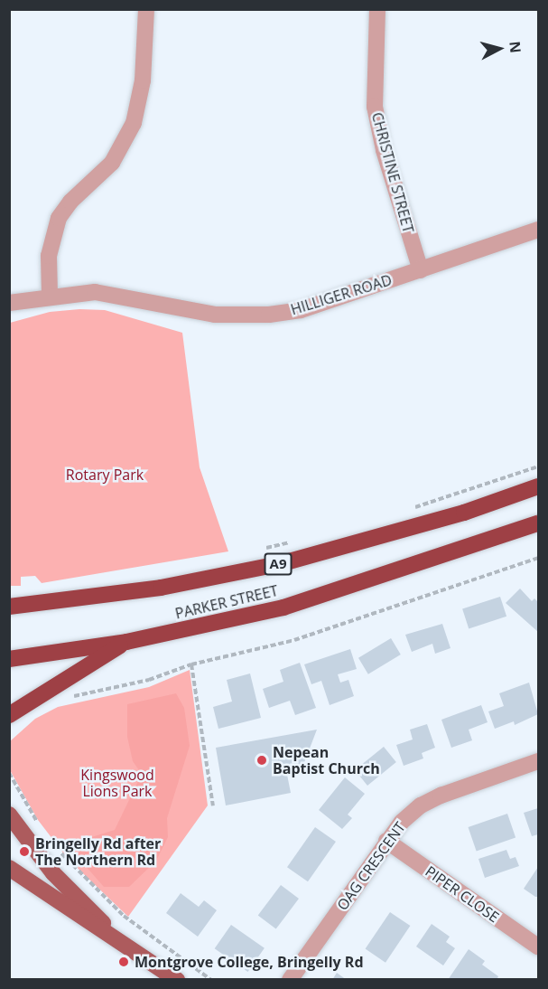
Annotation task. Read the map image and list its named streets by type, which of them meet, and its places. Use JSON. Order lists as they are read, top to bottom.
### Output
{
  "streets": {
    "highway": ["A9", "PARKER STREET"],
    "street": [
      "CHRISTINE STREET",
      "HILLIGER ROAD",
      "OAG CRESCENT",
      "PIPER CLOSE"
    ]
  },
  "crossings": [
    ["CHRISTINE STREET", "HILLIGER ROAD"],
    ["OAG CRESCENT", "PIPER CLOSE"]
  ],
  "parks": ["Rotary Park", "Kingswood Lions Park"],
  "places": ["Nepean Baptist Church", "Bringelly Rd after The Northern Rd", "Montgrove College, Bringelly Rd"],
  "north": "right"
}
